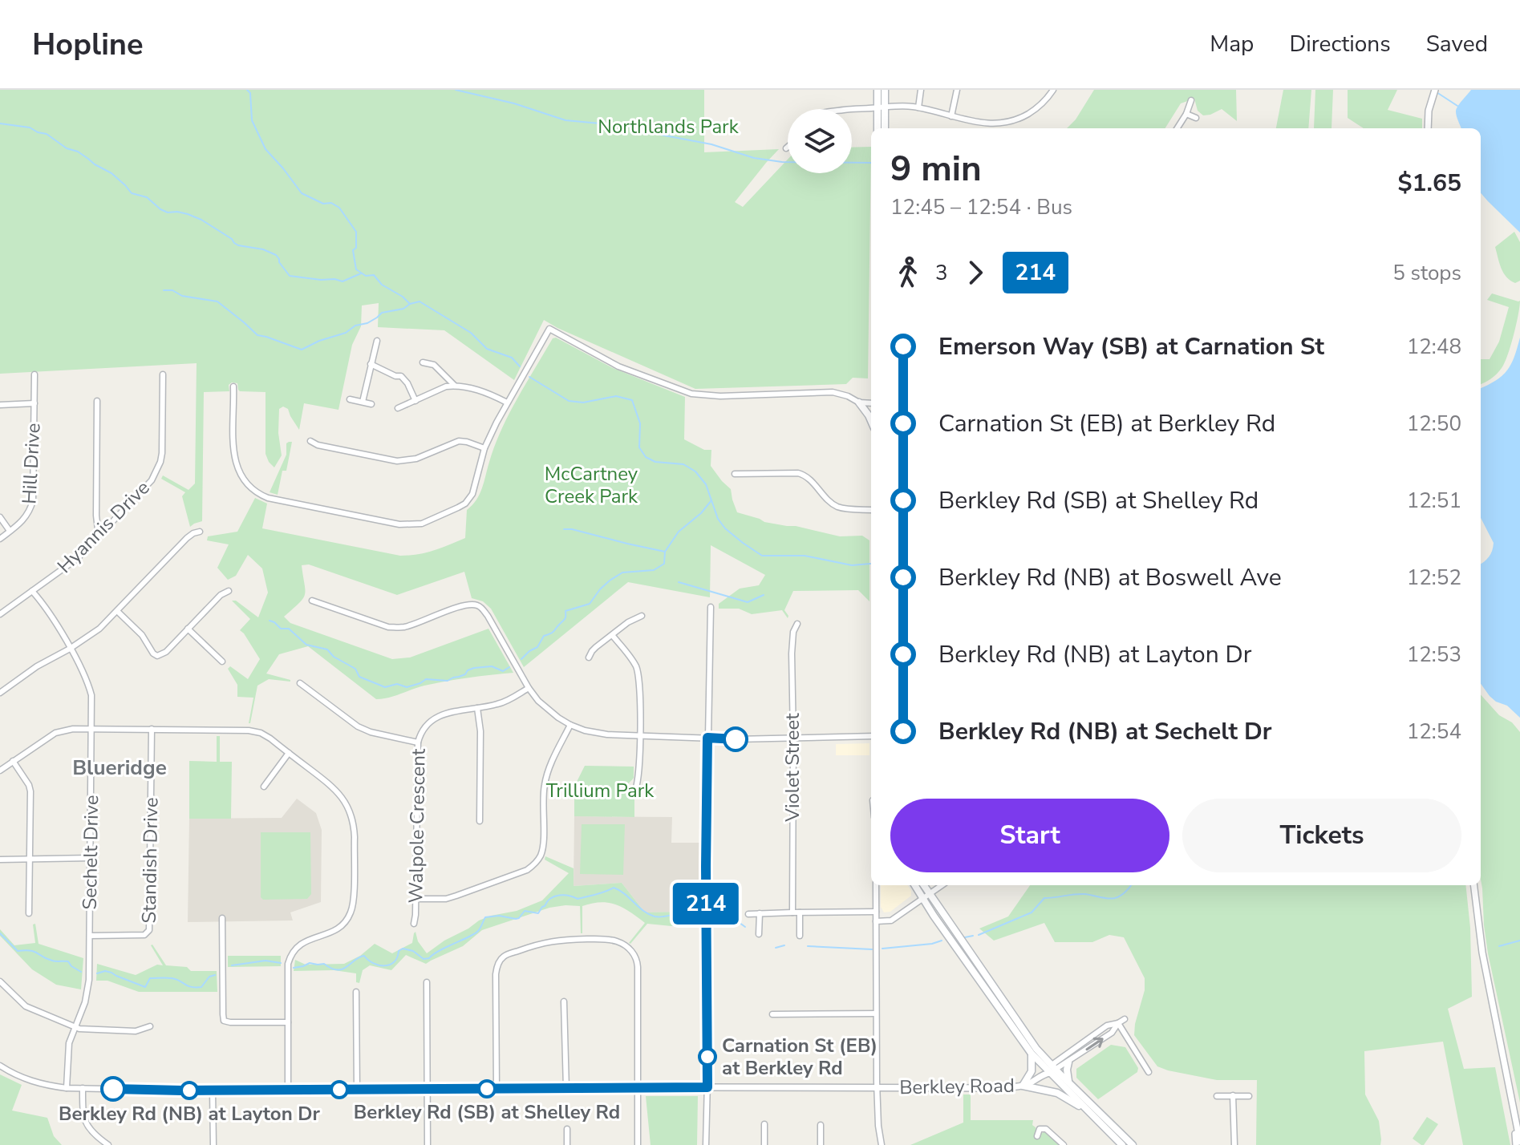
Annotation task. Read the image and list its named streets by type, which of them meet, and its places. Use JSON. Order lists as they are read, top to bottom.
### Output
{
  "streets": {
    "street": [
      "Hill Drive",
      "Hyannis Drive",
      "Violet Street",
      "Walpole Crescent",
      "Sechelt Drive",
      "Standish Drive",
      "Berkley Road"
    ]
  },
  "crossings": [
    ["Hyannis Drive", "Sechelt Drive"],
    ["Sechelt Drive", "Standish Drive"],
    ["Sechelt Drive", "Berkley Road"]
  ],
  "districts": ["Blueridge"],
  "parks": ["Northlands Park", "McCartney Creek Park", "Trillium Park"],
  "places": ["Carnation St (EB) at Berkley Rd", "Berkley Rd (SB) at Shelley Rd", "Berkley Rd (NB) at Layton Dr"],
  "lines": ["bus line 214"],
  "page": {
    "header": "Hopline",
    "nav": ["Map", "Directions", "Saved"],
    "on_map": "214",
    "heading": ["9 min", "12:45 – 12:54 · Bus", "$1.65"],
    "legs": ["3", "214", "5 stops"],
    "list": [
      {
        "name": "Emerson Way (SB) at Carnation St",
        "value": "12:48"
      },
      {
        "name": "Carnation St (EB) at Berkley Rd",
        "value": "12:50"
      },
      {
        "name": "Berkley Rd (SB) at Shelley Rd",
        "value": "12:51"
      },
      {
        "name": "Berkley Rd (NB) at Boswell Ave",
        "value": "12:52"
      },
      {
        "name": "Berkley Rd (NB) at Layton Dr",
        "value": "12:53"
      },
      {
        "name": "Berkley Rd (NB) at Sechelt Dr",
        "value": "12:54"
      }
    ],
    "buttons": ["Start", "Tickets"]
  }
}
